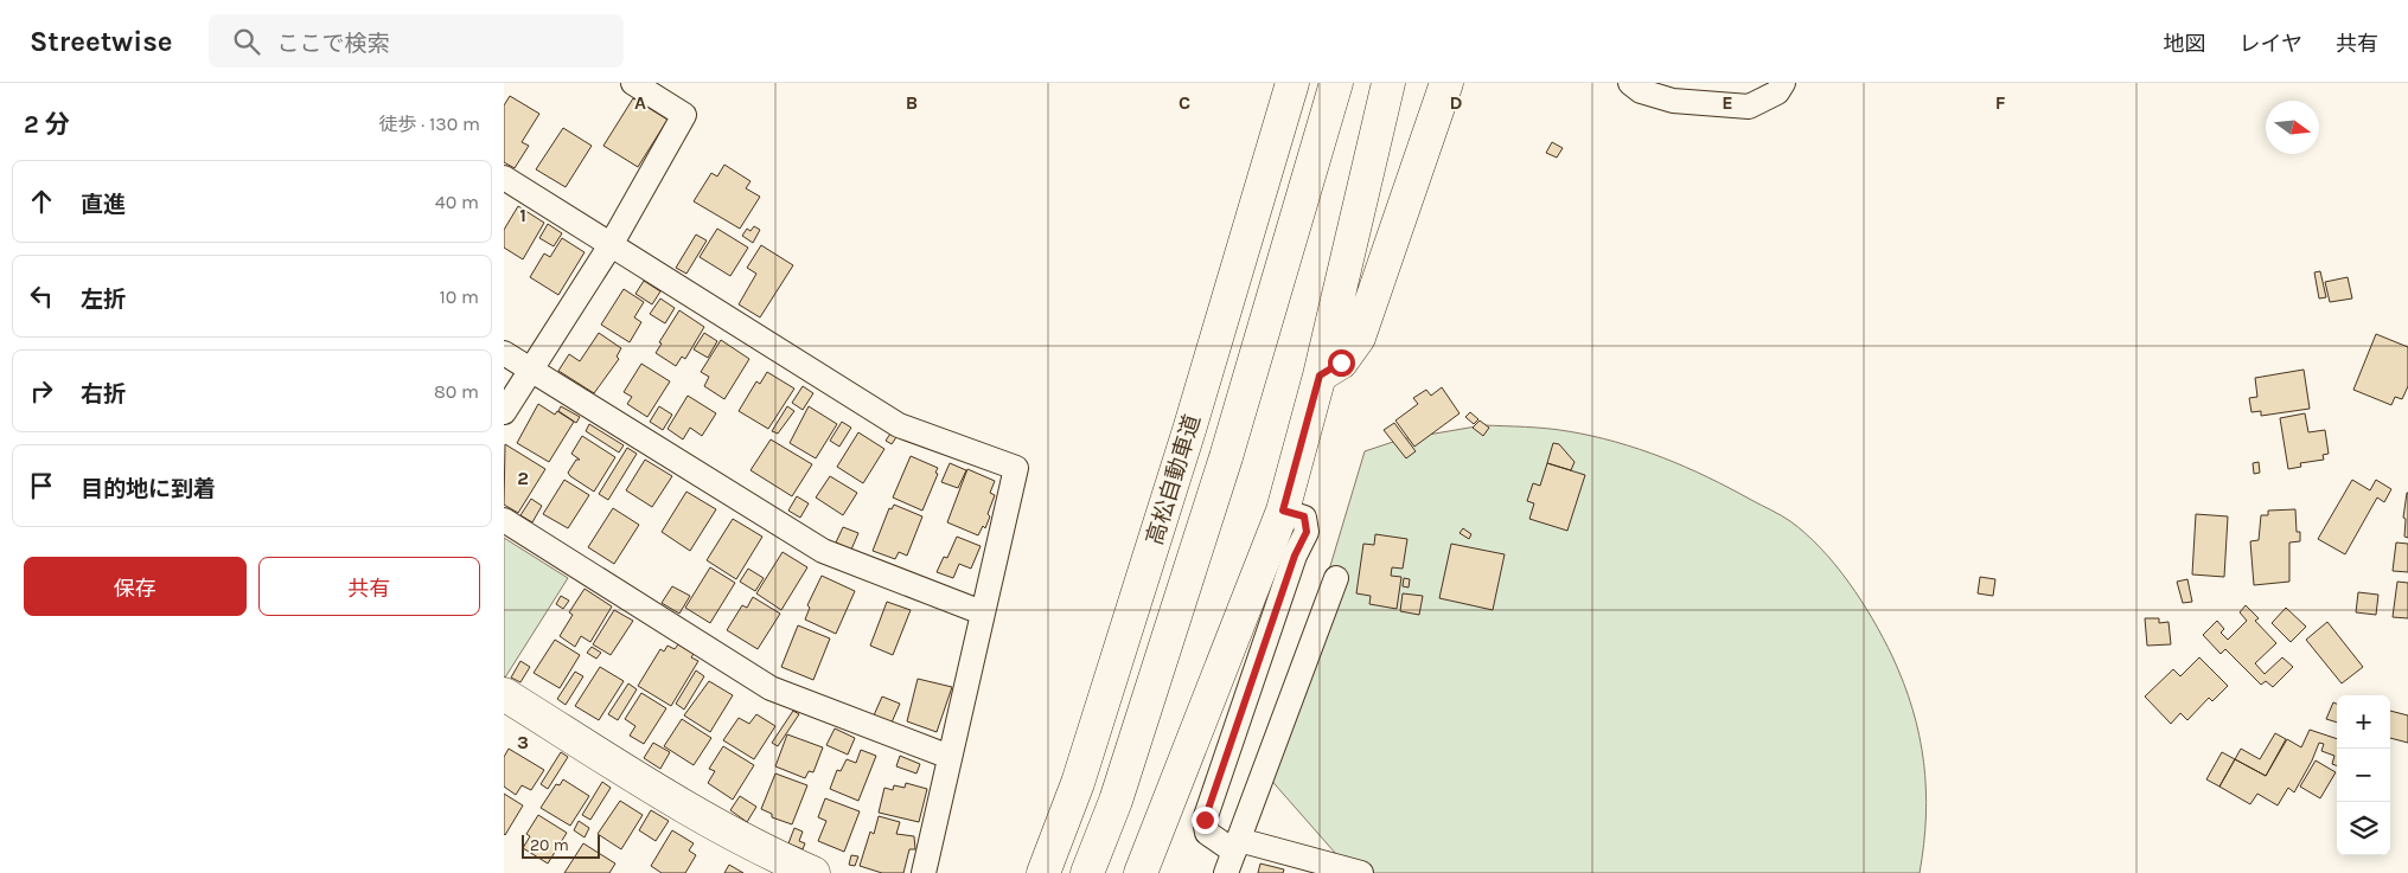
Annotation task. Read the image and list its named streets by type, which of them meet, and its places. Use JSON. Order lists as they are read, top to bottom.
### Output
{
  "streets": {
    "main road": ["高松自動車道"]
  },
  "scale_bar": "20 m",
  "north": "right",
  "page": {
    "header": "Streetwise",
    "search": "ここで検索",
    "nav": ["地図", "レイヤ", "共有"],
    "heading": ["2 分", "徒歩 · 130 m"],
    "list": [
      ["直進", "40 m"],
      ["左折", "10 m"],
      ["右折", "80 m"],
      "目的地に到着"
    ],
    "buttons": ["保存", "共有"],
    "map_buttons": ["+", "−"],
    "scale": "20 m"
  },
  "grid": {
    "columns": [
      "A",
      "B",
      "C",
      "D",
      "E",
      "F"
    ],
    "rows": ["1", "2", "3"]
  }
}
